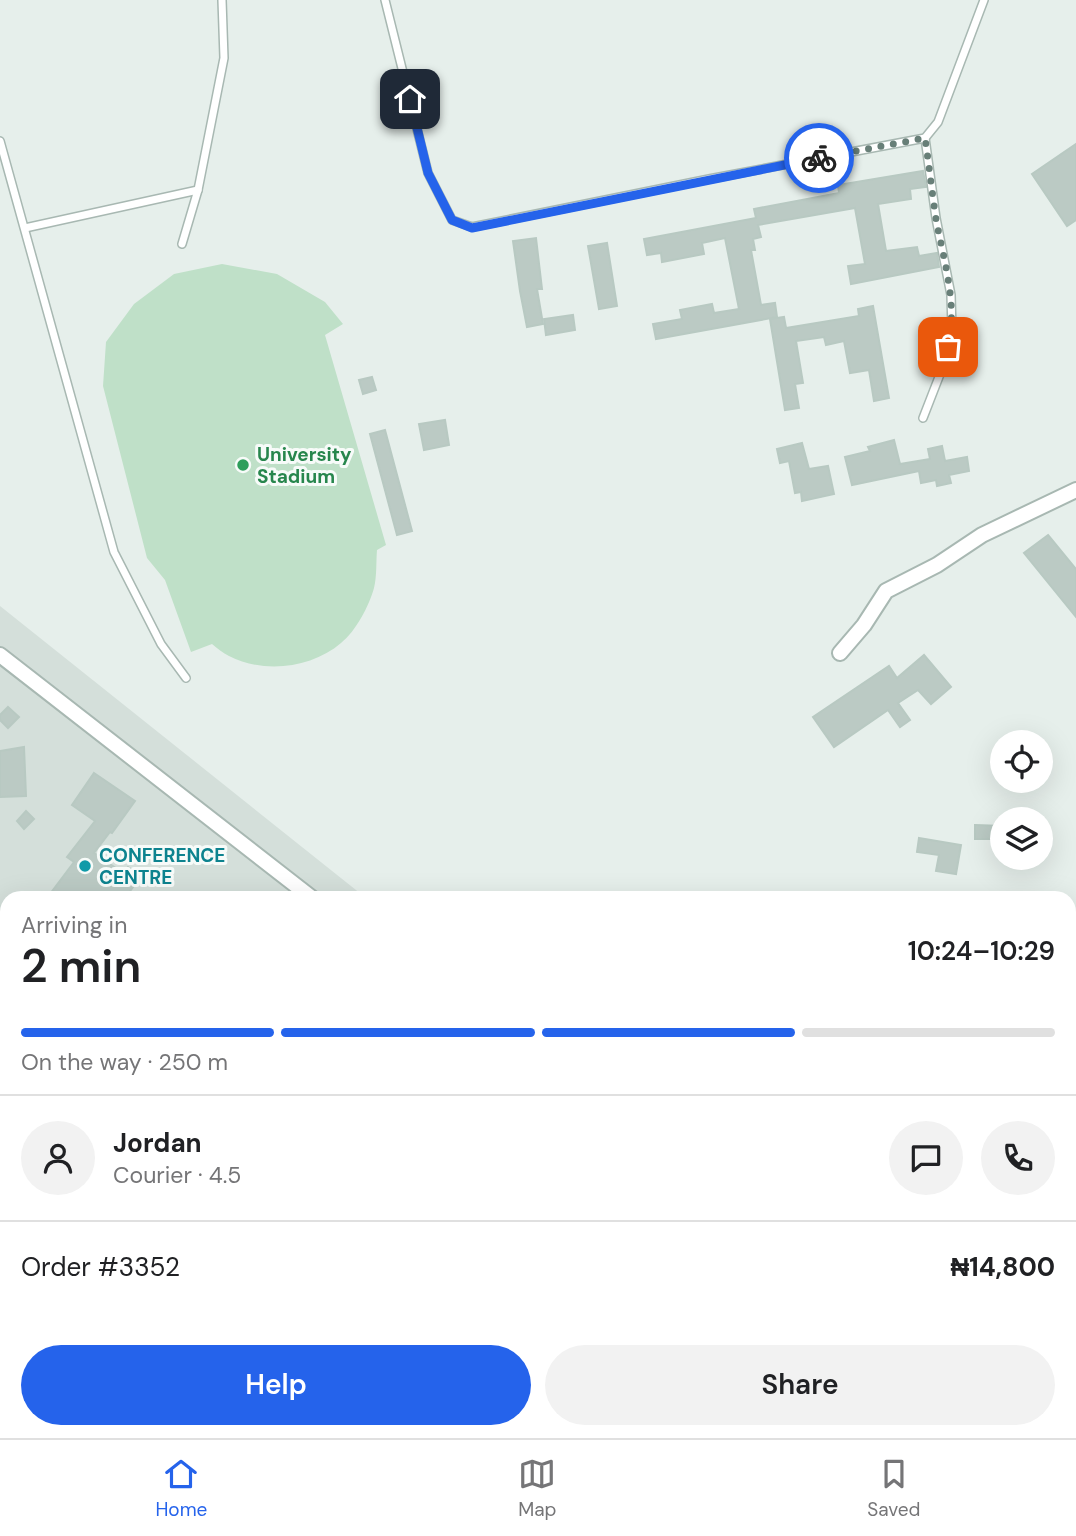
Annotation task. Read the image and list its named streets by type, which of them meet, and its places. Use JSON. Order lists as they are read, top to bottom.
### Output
{
  "places": ["University Stadium", "CONFERENCE CENTRE"],
  "page": {
    "heading": ["2 min", "Arriving in", "10:24–10:29"],
    "panel": [
      "Jordan",
      "Courier · 4.5",
      "Order #3352",
      "₦14,800"
    ],
    "bar": "On the way · 250 m",
    "buttons": ["Help", "Share"],
    "tabs": ["Home", "Map", "Saved"]
  }
}
